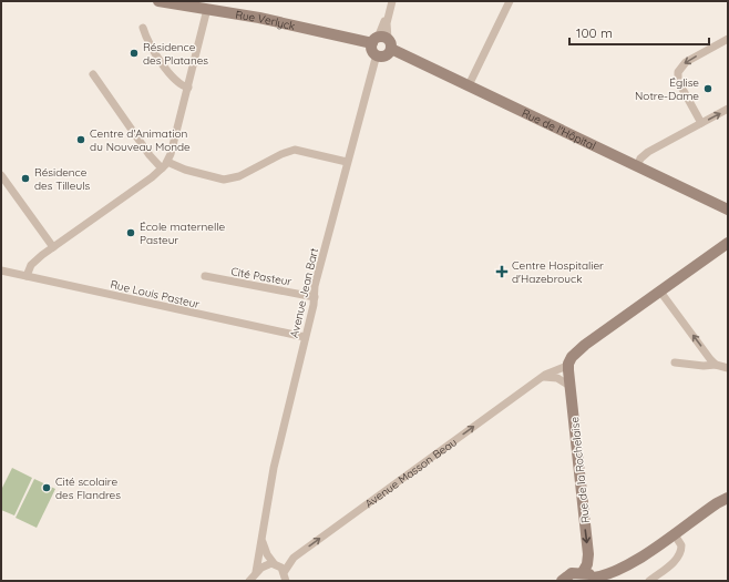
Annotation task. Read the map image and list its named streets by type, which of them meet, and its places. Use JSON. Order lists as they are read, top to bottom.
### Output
{
  "streets": {
    "street": [
      "Rue Verlyck",
      "Rue de l'Hôpital",
      "Cité Pasteur",
      "Avenue Jean Bart",
      "Rue Louis Pasteur",
      "Rue de la Rochelaise",
      "Avenue Masson Beau"
    ]
  },
  "crossings": [
    ["Rue Verlyck", "Rue de l'Hôpital"],
    ["Cité Pasteur", "Avenue Jean Bart"],
    ["Avenue Jean Bart", "Rue Louis Pasteur"],
    ["Rue de la Rochelaise", "Avenue Masson Beau"]
  ],
  "one_way": ["Rue de la Rochelaise", "Avenue Masson Beau"],
  "places": {
    "other": [
      "Résidence des Platanes",
      "Église Notre-Dame",
      "Centre d'Animation du Nouveau Monde",
      "Résidence des Tilleuls",
      "École maternelle Pasteur",
      "Cité scolaire des Flandres"
    ],
    "health": ["Centre Hospitalier d'Hazebrouck"]
  },
  "scale_bar": "100 m"
}
